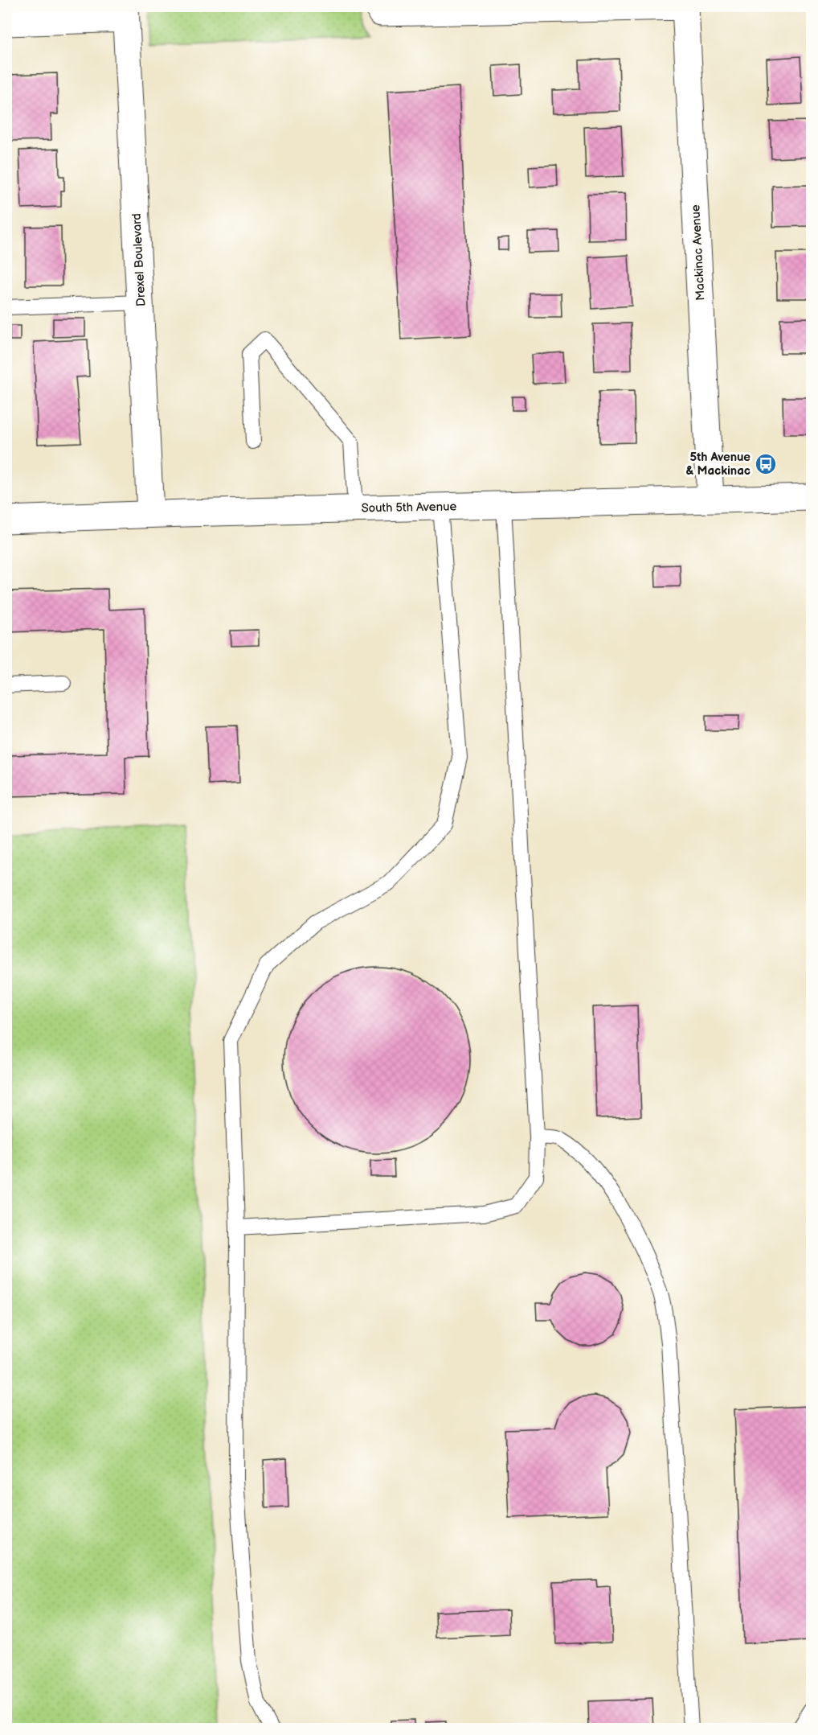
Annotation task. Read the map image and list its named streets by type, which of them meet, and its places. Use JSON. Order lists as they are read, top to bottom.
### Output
{
  "streets": {
    "street": ["Mackinac Avenue", "Drexel Boulevard", "South 5th Avenue"]
  },
  "crossings": [
    ["Mackinac Avenue", "South 5th Avenue"],
    ["Drexel Boulevard", "South 5th Avenue"]
  ],
  "places": {
    "bus stop": ["5th Avenue & Mackinac"]
  }
}
